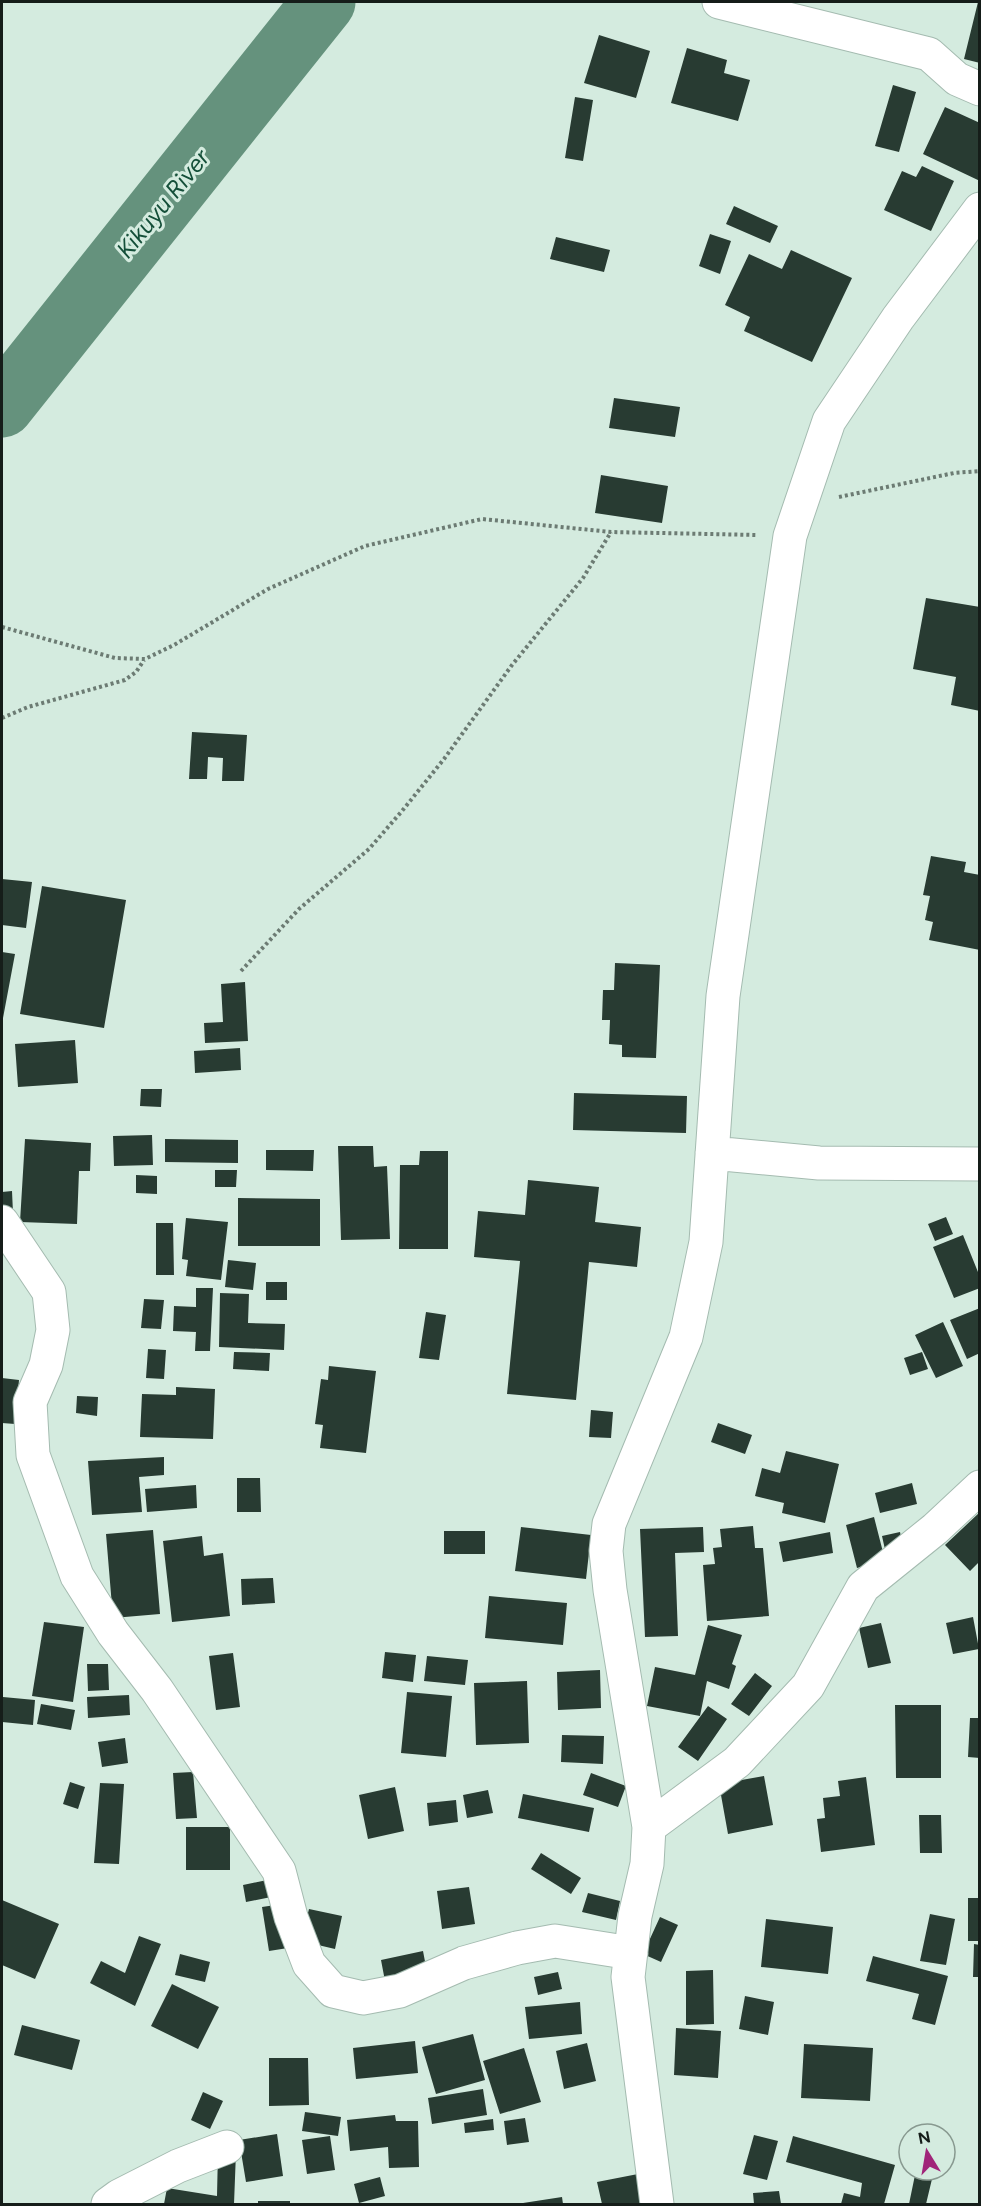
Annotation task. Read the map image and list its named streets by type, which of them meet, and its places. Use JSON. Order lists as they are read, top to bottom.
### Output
{
  "water": ["Kikuyu River"],
  "north": "top"
}
